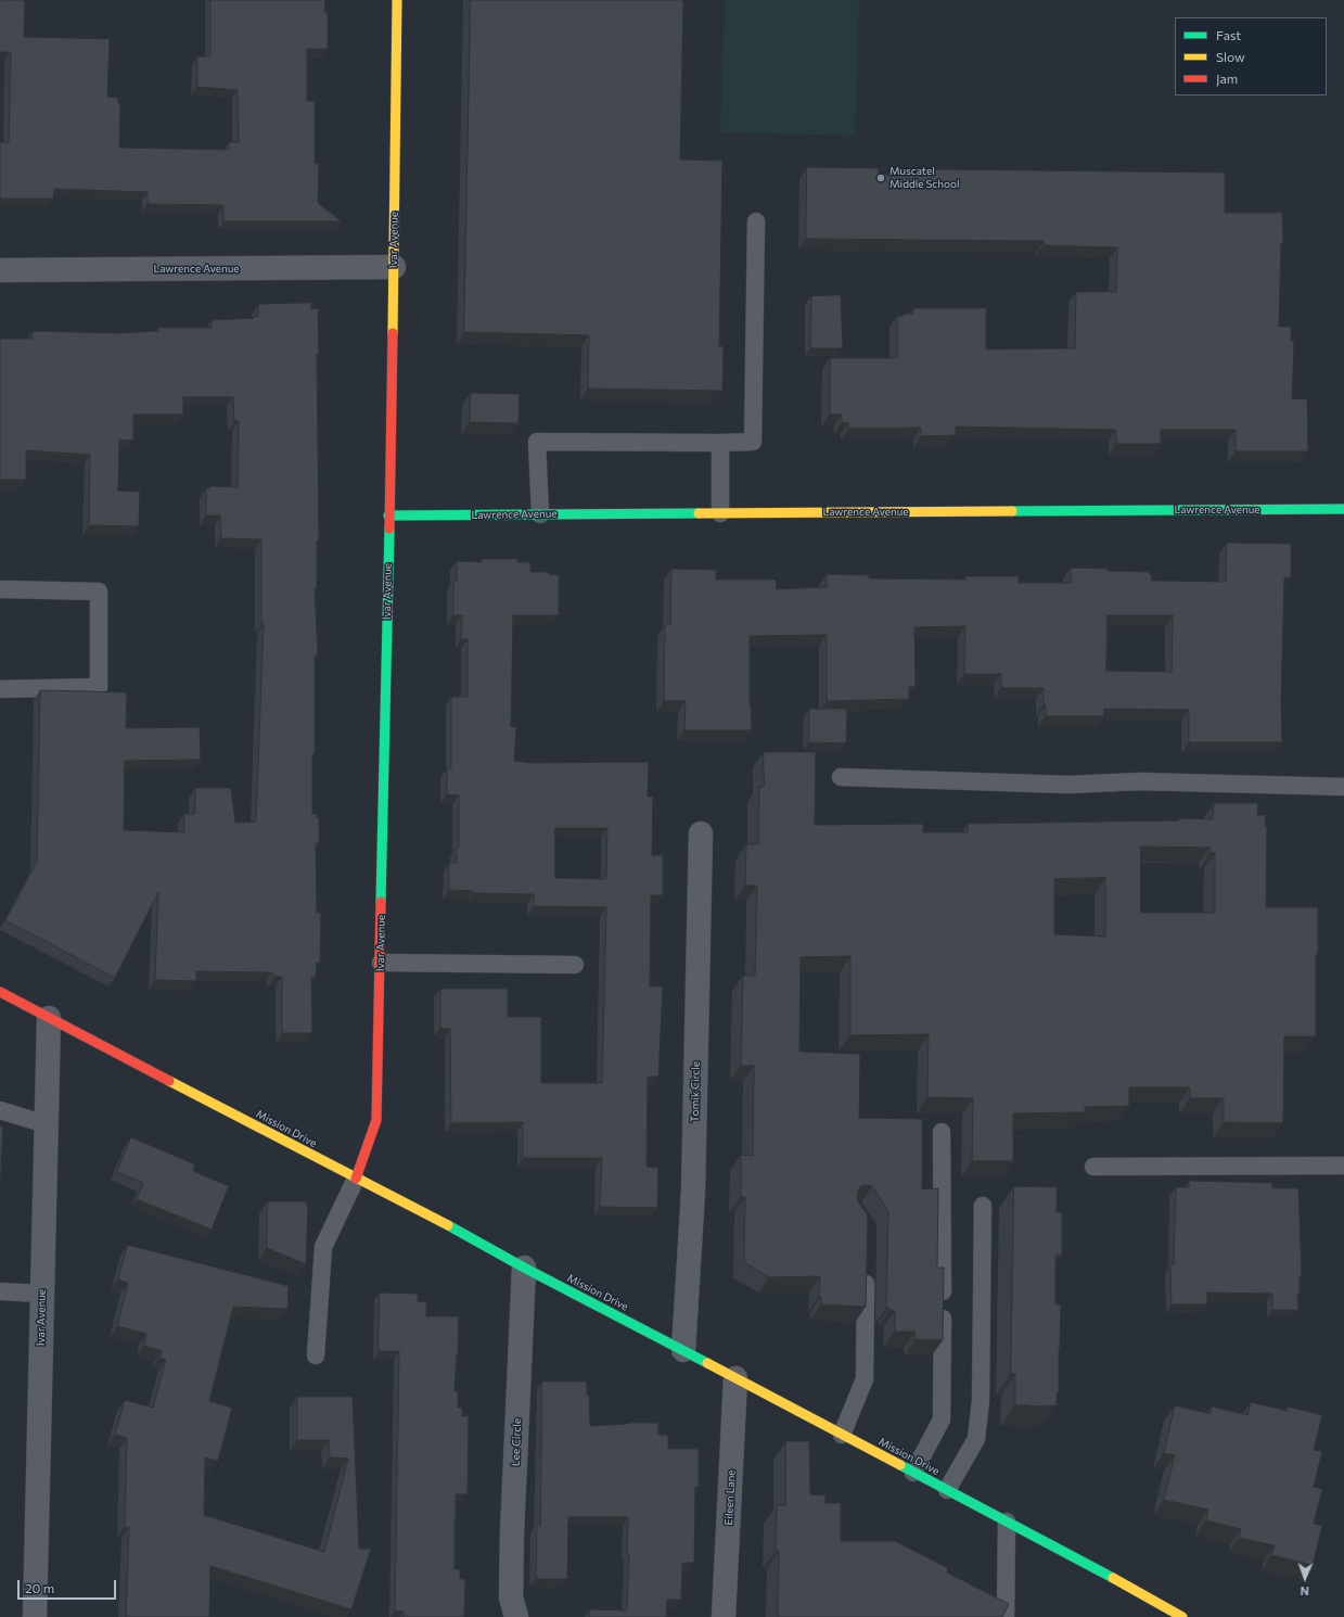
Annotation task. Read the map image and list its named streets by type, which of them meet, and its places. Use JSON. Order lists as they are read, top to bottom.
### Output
{
  "streets": {
    "street": [
      "Ivar Avenue",
      "Lawrence Avenue",
      "Tomik Circle",
      "Mission Drive",
      "Lee Circle",
      "Eileen Lane"
    ]
  },
  "crossings": [
    ["Ivar Avenue", "Lawrence Avenue"],
    ["Ivar Avenue", "Mission Drive"],
    ["Tomik Circle", "Mission Drive"],
    ["Mission Drive", "Lee Circle"],
    ["Mission Drive", "Eileen Lane"]
  ],
  "places": ["Muscatel Middle School"],
  "legend": ["Fast", "Slow", "Jam"],
  "scale_bar": "20 m",
  "north": "bottom"
}
